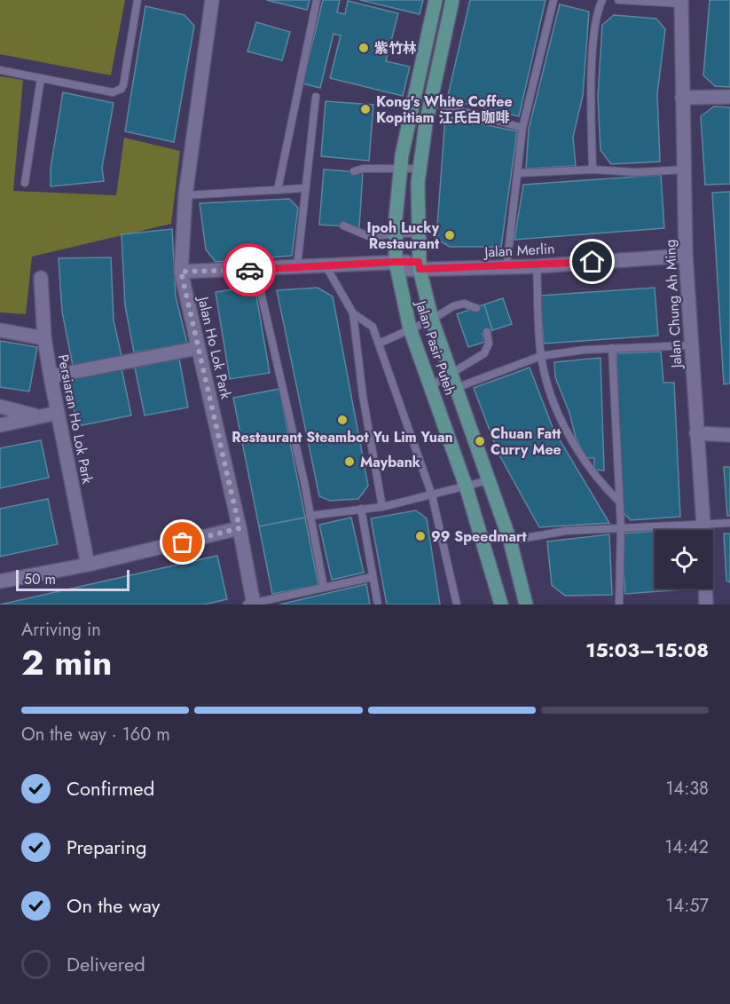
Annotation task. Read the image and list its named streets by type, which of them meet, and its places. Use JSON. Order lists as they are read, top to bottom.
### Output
{
  "streets": {
    "main road": ["Jalan Pasir Puteh"],
    "street": [
      "Jalan Merlin",
      "Jalan Chung Ah Ming",
      "Jalan Ho Lok Park",
      "Persiaran Ho Lok Park"
    ]
  },
  "crossings": [
    ["Jalan Merlin", "Jalan Chung Ah Ming"],
    ["Jalan Merlin", "Jalan Pasir Puteh"]
  ],
  "places": [
    "紫竹林",
    "Kong's White Coffee Kopitiam 江氏白咖啡",
    "Ipoh Lucky Restaurant",
    "Restaurant Steambot Yu Lim Yuan",
    "Chuan Fatt Curry Mee",
    "Maybank",
    "99 Speedmart"
  ],
  "scale_bar": "50 m",
  "page": {
    "scale": "50 m",
    "heading": ["2 min", "Arriving in", "15:03–15:08"],
    "bar": "On the way · 160 m",
    "list": [
      ["Confirmed", "14:38"],
      ["Preparing", "14:42"],
      ["On the way", "14:57"],
      "Delivered"
    ]
  }
}
